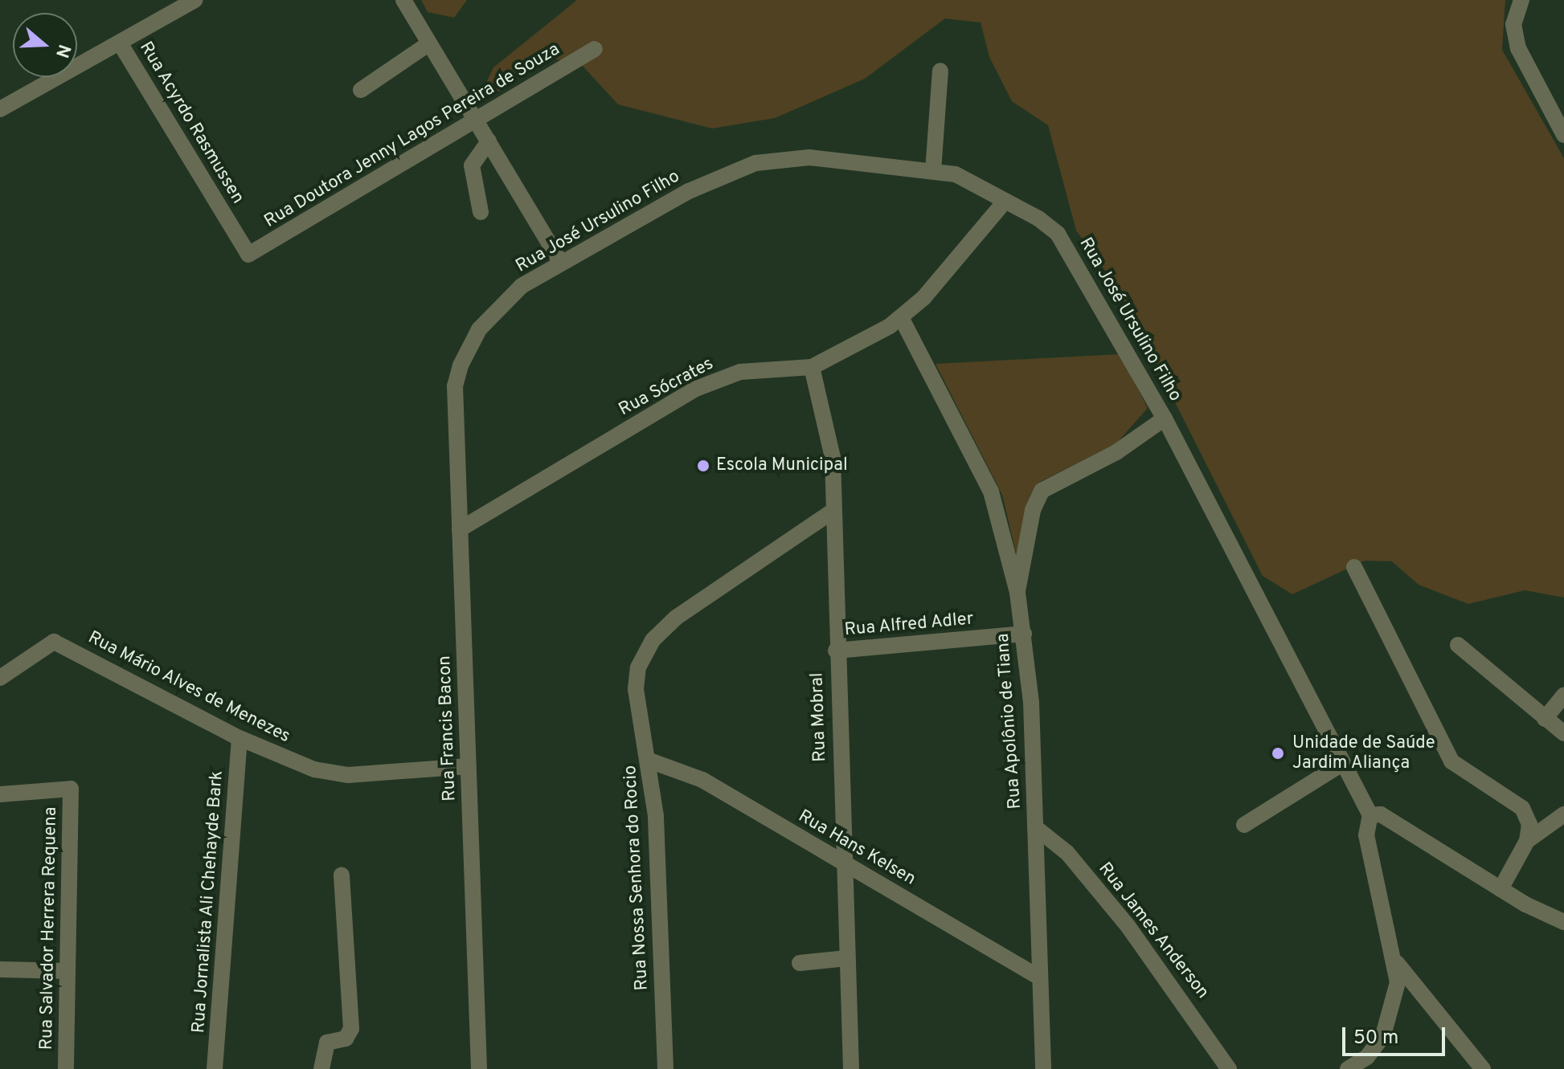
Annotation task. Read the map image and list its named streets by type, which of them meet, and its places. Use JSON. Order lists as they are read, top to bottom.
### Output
{
  "streets": {
    "street": [
      "Rua Acyrdo Rasmussen",
      "Rua Doutora Jenny Lagos Pereira de Souza",
      "Rua José Ursulino Filho",
      "Rua Sócrates",
      "Rua Alfred Adler",
      "Rua Mário Alves de Menezes",
      "Rua Mobral",
      "Rua Apolônio de Tiana",
      "Rua Francis Bacon",
      "Rua Hans Kelsen",
      "Rua Nossa Senhora do Rocio",
      "Rua Jornalista Ali Chehayde Bark",
      "Rua Salvador Herrera Requena",
      "Rua James Anderson"
    ]
  },
  "crossings": [
    ["Rua Acyrdo Rasmussen", "Rua Doutora Jenny Lagos Pereira de Souza"],
    ["Rua José Ursulino Filho", "Rua Sócrates"],
    ["Rua José Ursulino Filho", "Rua Francis Bacon"],
    ["Rua Sócrates", "Rua Mobral"],
    ["Rua Sócrates", "Rua Apolônio de Tiana"],
    ["Rua Sócrates", "Rua Francis Bacon"],
    ["Rua Alfred Adler", "Rua Mobral"],
    ["Rua Alfred Adler", "Rua Apolônio de Tiana"],
    ["Rua Mário Alves de Menezes", "Rua Francis Bacon"],
    ["Rua Mário Alves de Menezes", "Rua Jornalista Ali Chehayde Bark"],
    ["Rua Mobral", "Rua Hans Kelsen"],
    ["Rua Mobral", "Rua Nossa Senhora do Rocio"],
    ["Rua Apolônio de Tiana", "Rua Hans Kelsen"],
    ["Rua Apolônio de Tiana", "Rua James Anderson"],
    ["Rua Hans Kelsen", "Rua Nossa Senhora do Rocio"]
  ],
  "places": ["Escola Municipal", "Unidade de Saúde Jardim Aliança"],
  "scale_bar": "50 m",
  "north": "right"
}
